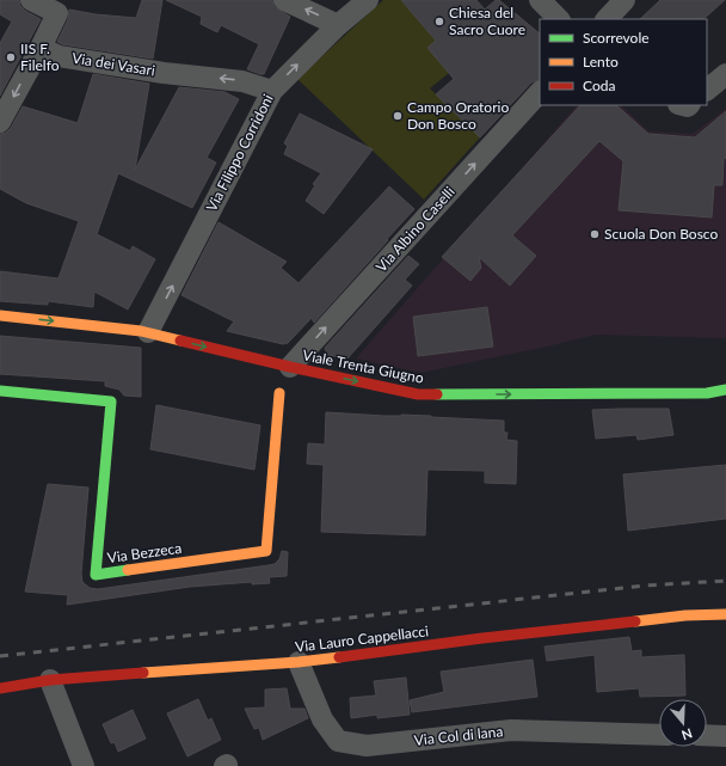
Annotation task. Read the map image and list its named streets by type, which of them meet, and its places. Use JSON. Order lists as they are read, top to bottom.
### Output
{
  "streets": {
    "street": [
      "Via dei Vasari",
      "Via Filippo Corridoni",
      "Via Albino Caselli",
      "Viale Trenta Giugno",
      "Via Bezzeca",
      "Via Lauro Cappellacci",
      "Via Col di lana"
    ]
  },
  "crossings": [
    ["Via dei Vasari", "Via Filippo Corridoni"],
    ["Via Filippo Corridoni", "Viale Trenta Giugno"],
    ["Via Albino Caselli", "Viale Trenta Giugno"],
    ["Via Lauro Cappellacci", "Via Col di lana"]
  ],
  "one_way": [
    "Via dei Vasari",
    "Via Filippo Corridoni",
    "Via Albino Caselli",
    "Viale Trenta Giugno"
  ],
  "places": [
    "Chiesa del Sacro Cuore",
    "IIS F. Filelfo",
    "Campo Oratorio Don Bosco",
    "Scuola Don Bosco"
  ],
  "legend": ["Scorrevole", "Lento", "Coda"],
  "north": "bottom"
}
